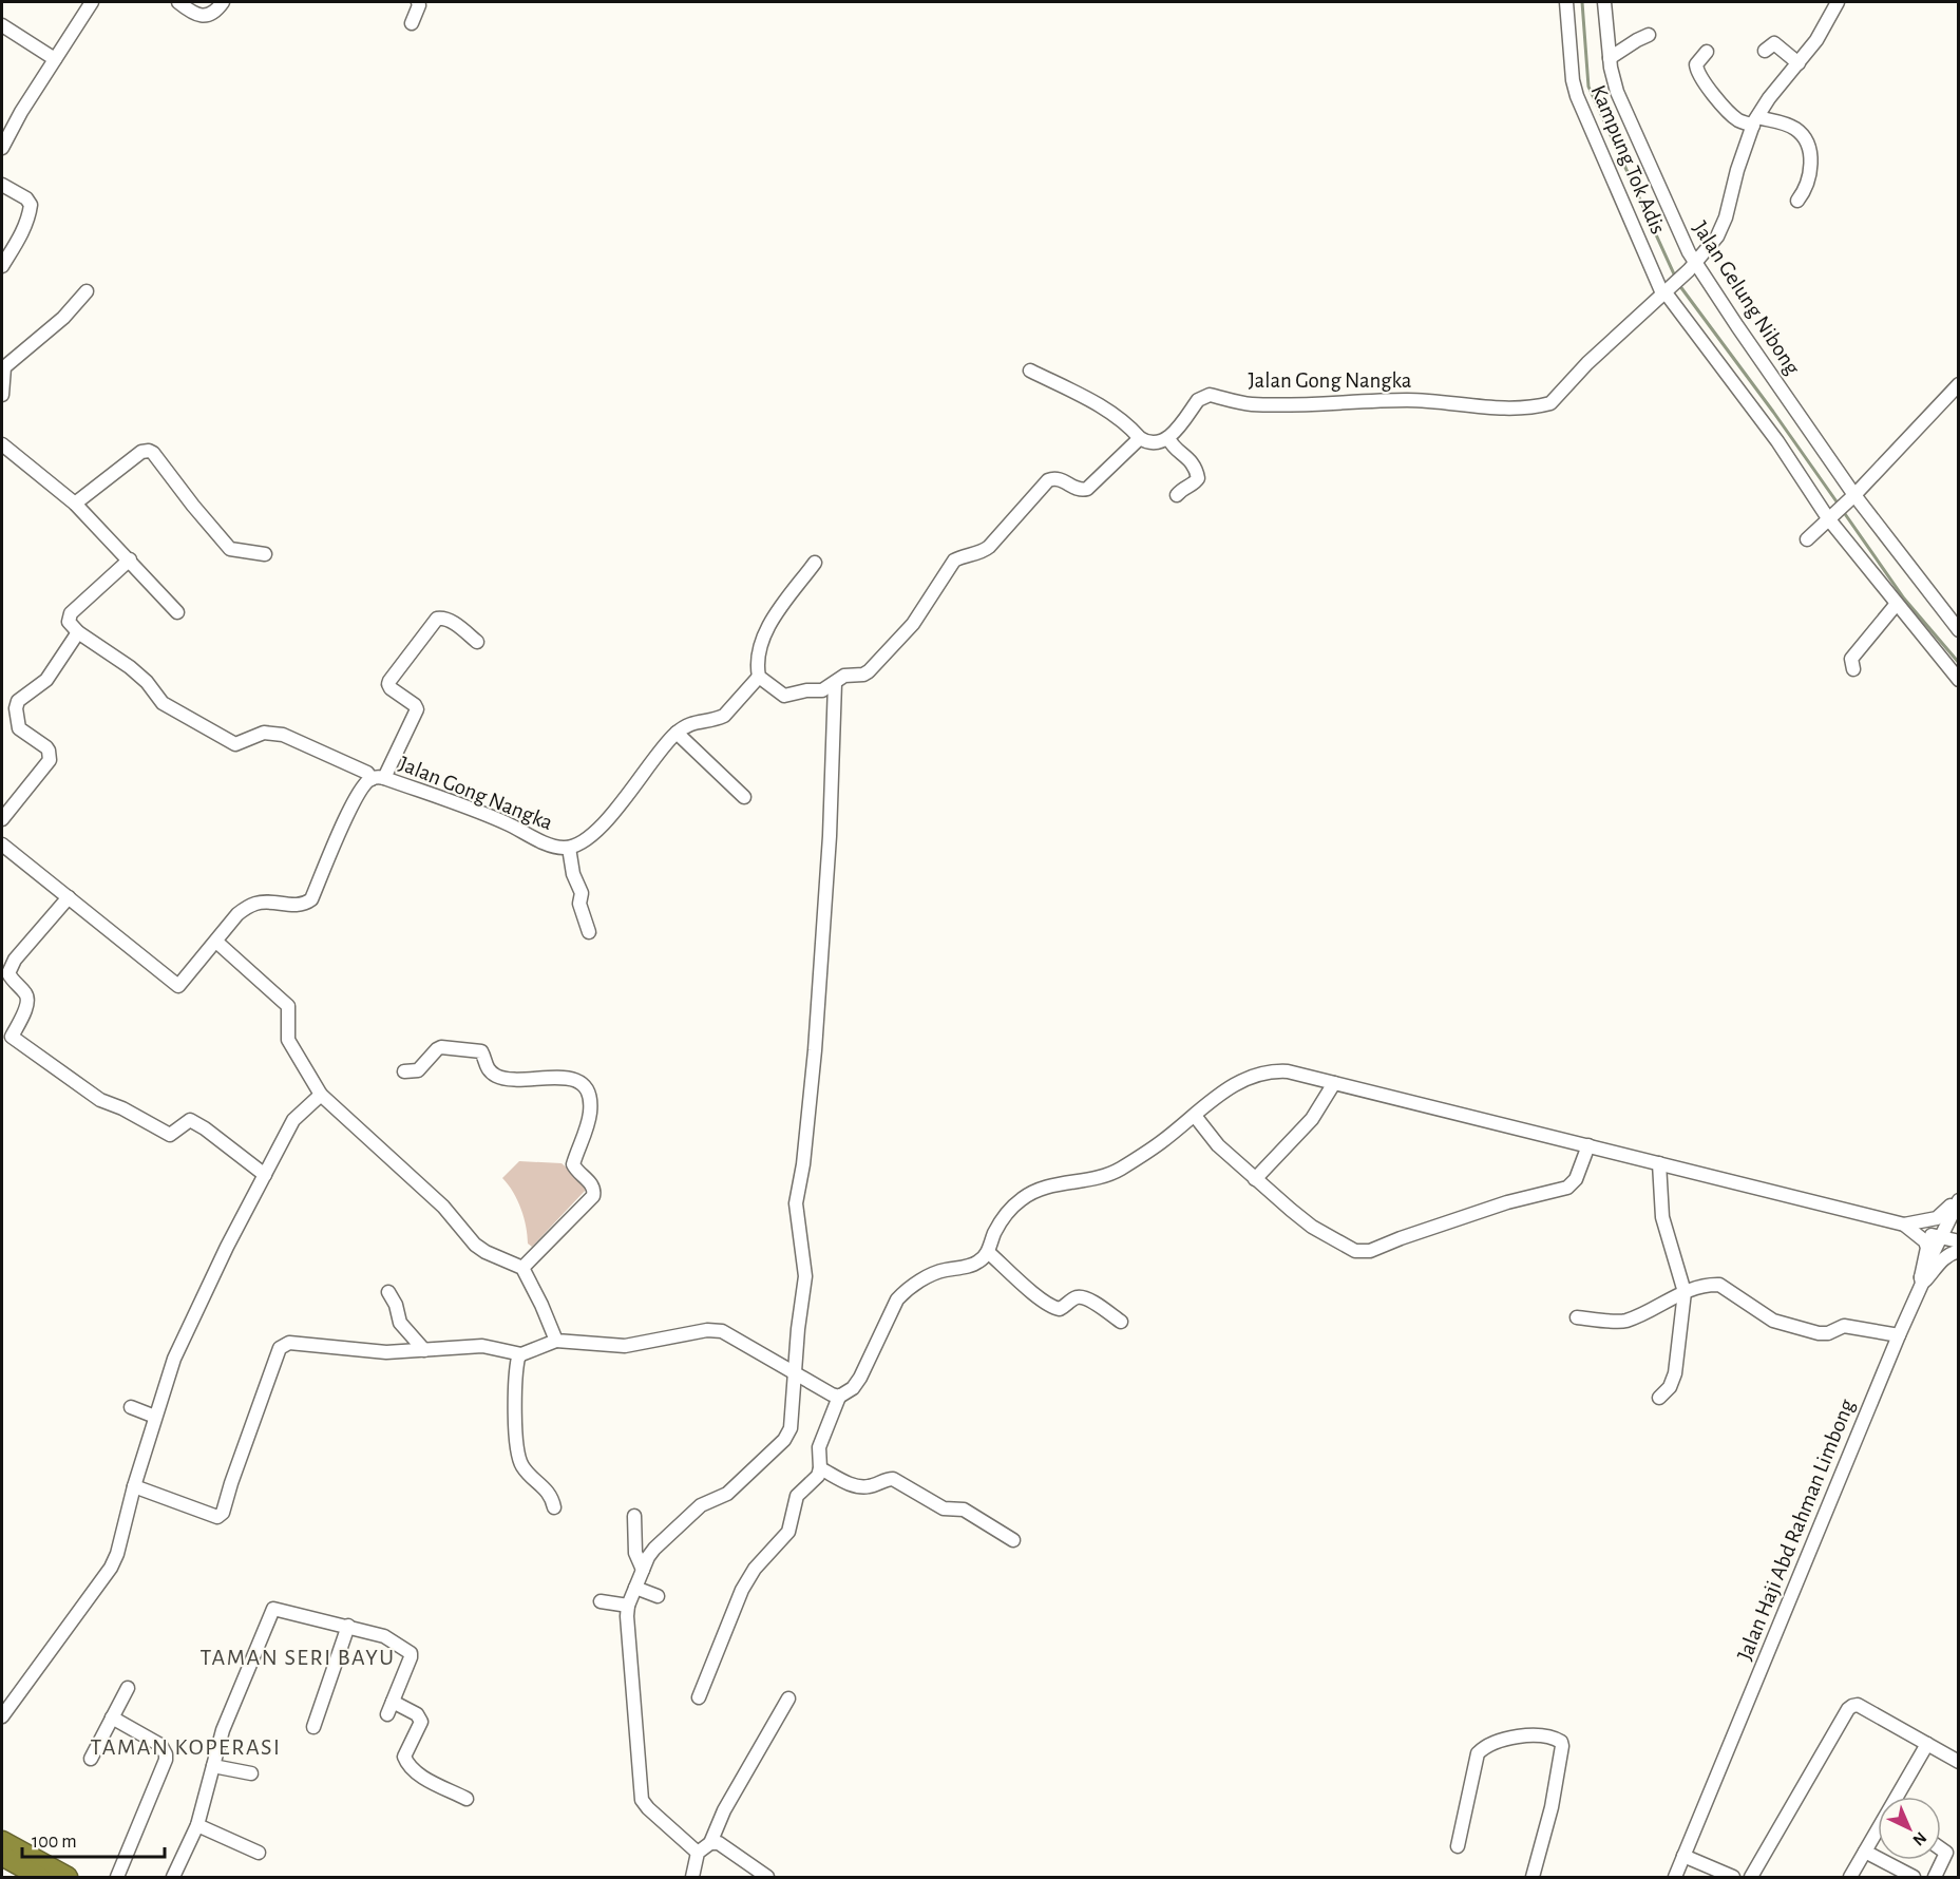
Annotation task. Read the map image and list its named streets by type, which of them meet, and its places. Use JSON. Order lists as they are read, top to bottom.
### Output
{
  "streets": {
    "street": [
      "Kampung Tok Adis",
      "Jalan Gelung Nibong",
      "Jalan Gong Nangka",
      "Jalan Haji Abd Rahman Limbong"
    ]
  },
  "crossings": [
    ["Kampung Tok Adis", "Jalan Gong Nangka"],
    ["Jalan Gelung Nibong", "Jalan Gong Nangka"]
  ],
  "districts": ["TAMAN SERI BAYU", "TAMAN KOPERASI"],
  "scale_bar": "100 m",
  "north": "bottom right"
}
